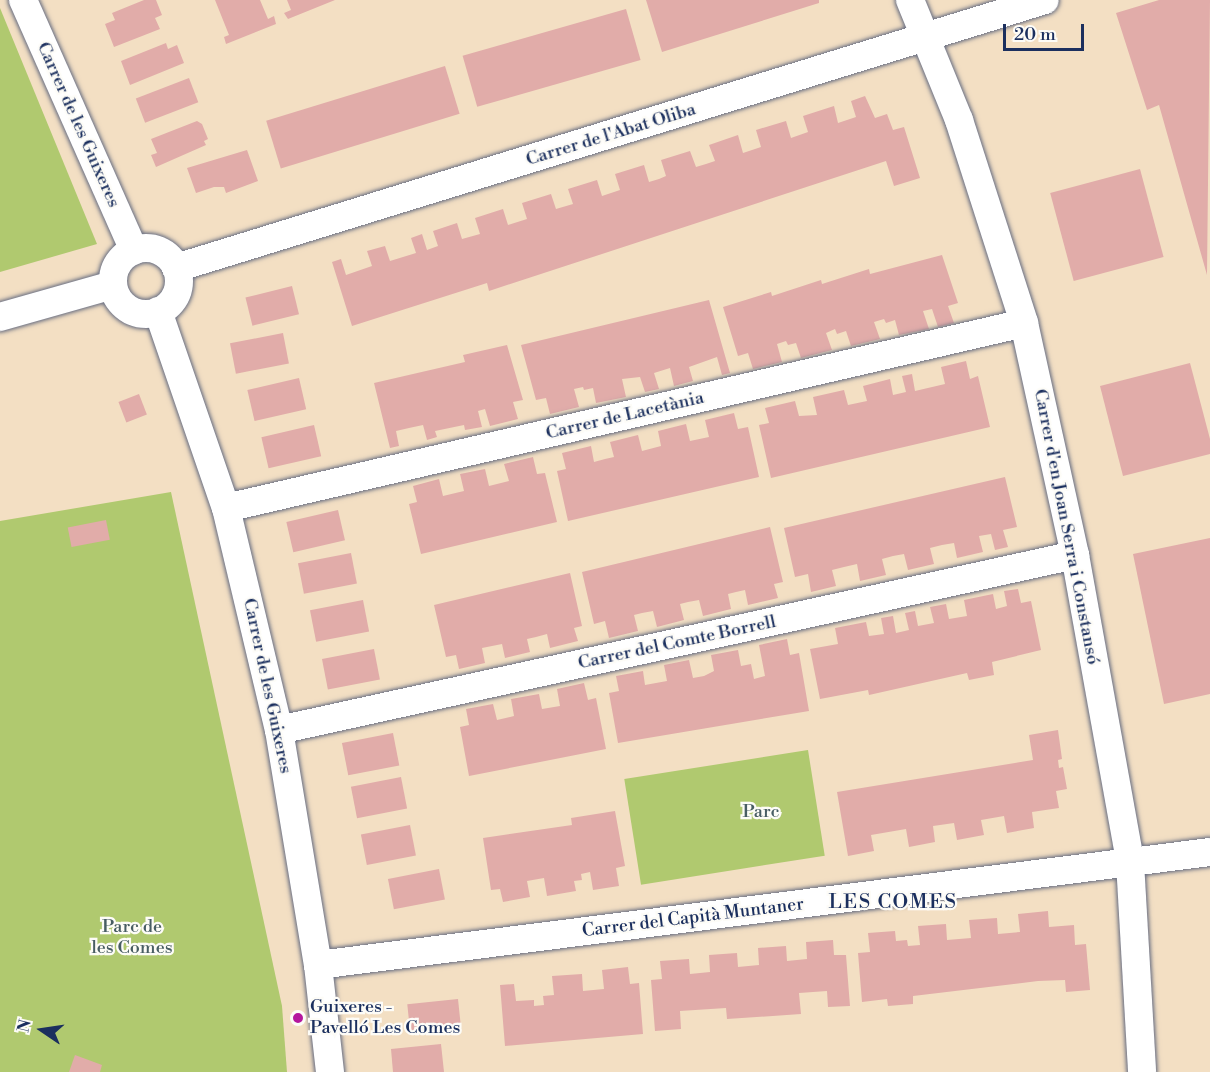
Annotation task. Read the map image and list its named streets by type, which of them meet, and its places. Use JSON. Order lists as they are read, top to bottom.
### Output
{
  "streets": {
    "street": [
      "Carrer de les Guixeres",
      "Carrer de l'Abat Oliba",
      "Carrer de Lacetània",
      "Carrer d'en Joan Serra i Constansó",
      "Carrer del Comte Borrell",
      "Carrer del Capità Muntaner"
    ]
  },
  "crossings": [
    ["Carrer de les Guixeres", "Carrer de l'Abat Oliba"],
    ["Carrer de les Guixeres", "Carrer de Lacetània"],
    ["Carrer de les Guixeres", "Carrer del Comte Borrell"],
    ["Carrer de les Guixeres", "Carrer del Capità Muntaner"],
    ["Carrer de l'Abat Oliba", "Carrer d'en Joan Serra i Constansó"],
    ["Carrer de Lacetània", "Carrer d'en Joan Serra i Constansó"],
    ["Carrer d'en Joan Serra i Constansó", "Carrer del Comte Borrell"],
    ["Carrer d'en Joan Serra i Constansó", "Carrer del Capità Muntaner"]
  ],
  "districts": ["LES COMES"],
  "parks": ["Parc", "Parc de les Comes"],
  "places": ["Guixeres - Pavelló Les Comes"],
  "scale_bar": "20 m",
  "north": "left"
}
